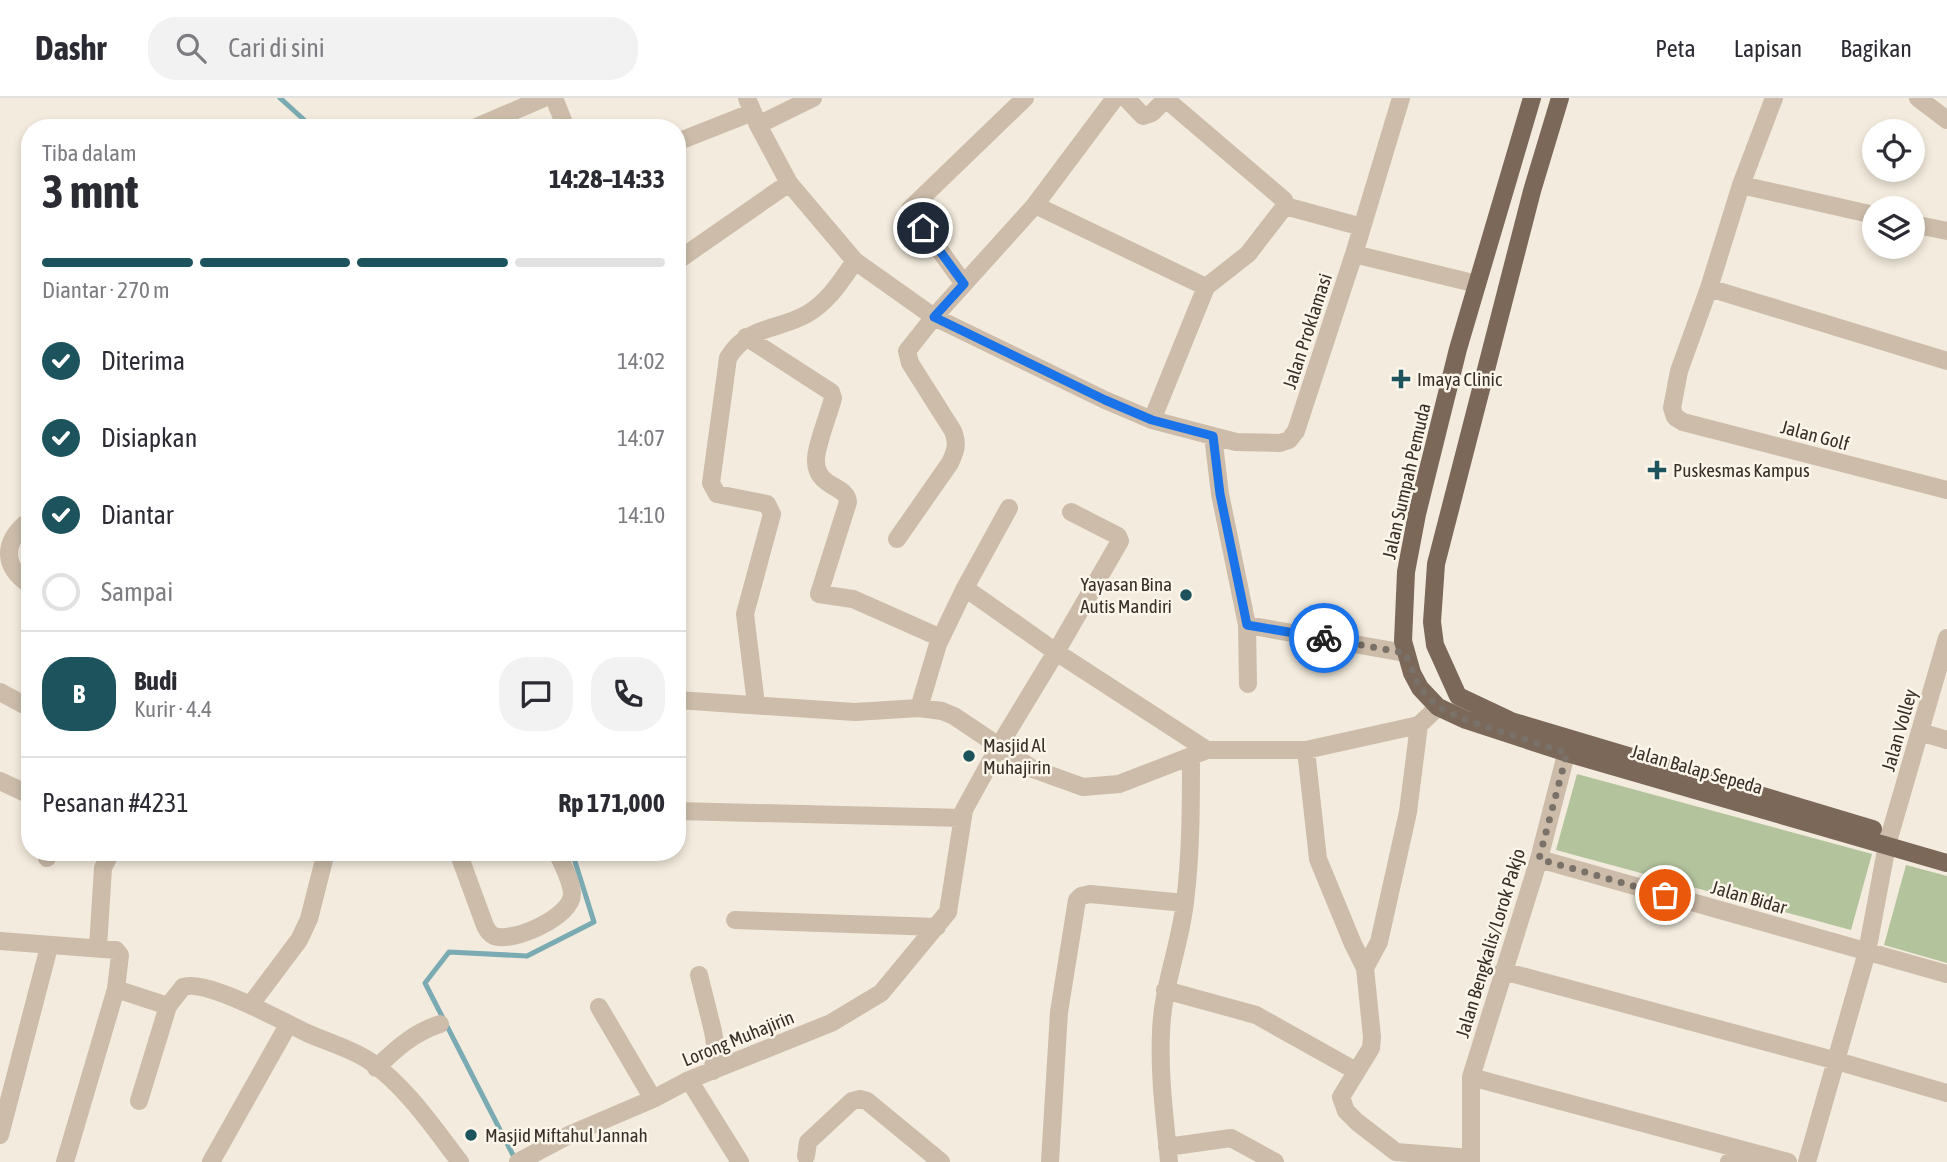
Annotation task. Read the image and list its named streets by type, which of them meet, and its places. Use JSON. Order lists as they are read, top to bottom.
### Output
{
  "streets": {
    "main road": ["Jalan Sumpah Pemuda", "Jalan Balap Sepeda"],
    "street": [
      "Jalan Proklamasi",
      "Jalan Golf",
      "Jalan Volley",
      "Jalan Bidar",
      "Jalan Bengkalis/Lorok Pakjo",
      "Lorong Muhajirin"
    ]
  },
  "crossings": [
    ["Jalan Sumpah Pemuda", "Jalan Balap Sepeda"],
    ["Jalan Volley", "Jalan Balap Sepeda"],
    ["Jalan Volley", "Jalan Bidar"],
    ["Jalan Balap Sepeda", "Jalan Bengkalis/Lorok Pakjo"],
    ["Jalan Bidar", "Jalan Bengkalis/Lorok Pakjo"]
  ],
  "places": {
    "health": ["Imaya Clinic", "Puskesmas Kampus"],
    "other": ["Yayasan Bina Autis Mandiri", "Masjid Al Muhajirin", "Masjid Miftahul Jannah"]
  },
  "page": {
    "header": "Dashr",
    "search": "Cari di sini",
    "nav": ["Peta", "Lapisan", "Bagikan"],
    "heading": ["3 mnt", "Tiba dalam", "14:28–14:33"],
    "panel": [
      "Budi",
      "Kurir · 4.4",
      "Pesanan #4231",
      "Rp 171,000"
    ],
    "bar": "Diantar · 270 m",
    "list": [
      ["Diterima", "14:02"],
      ["Disiapkan", "14:07"],
      ["Diantar", "14:10"],
      "Sampai"
    ],
    "round": "B"
  }
}
